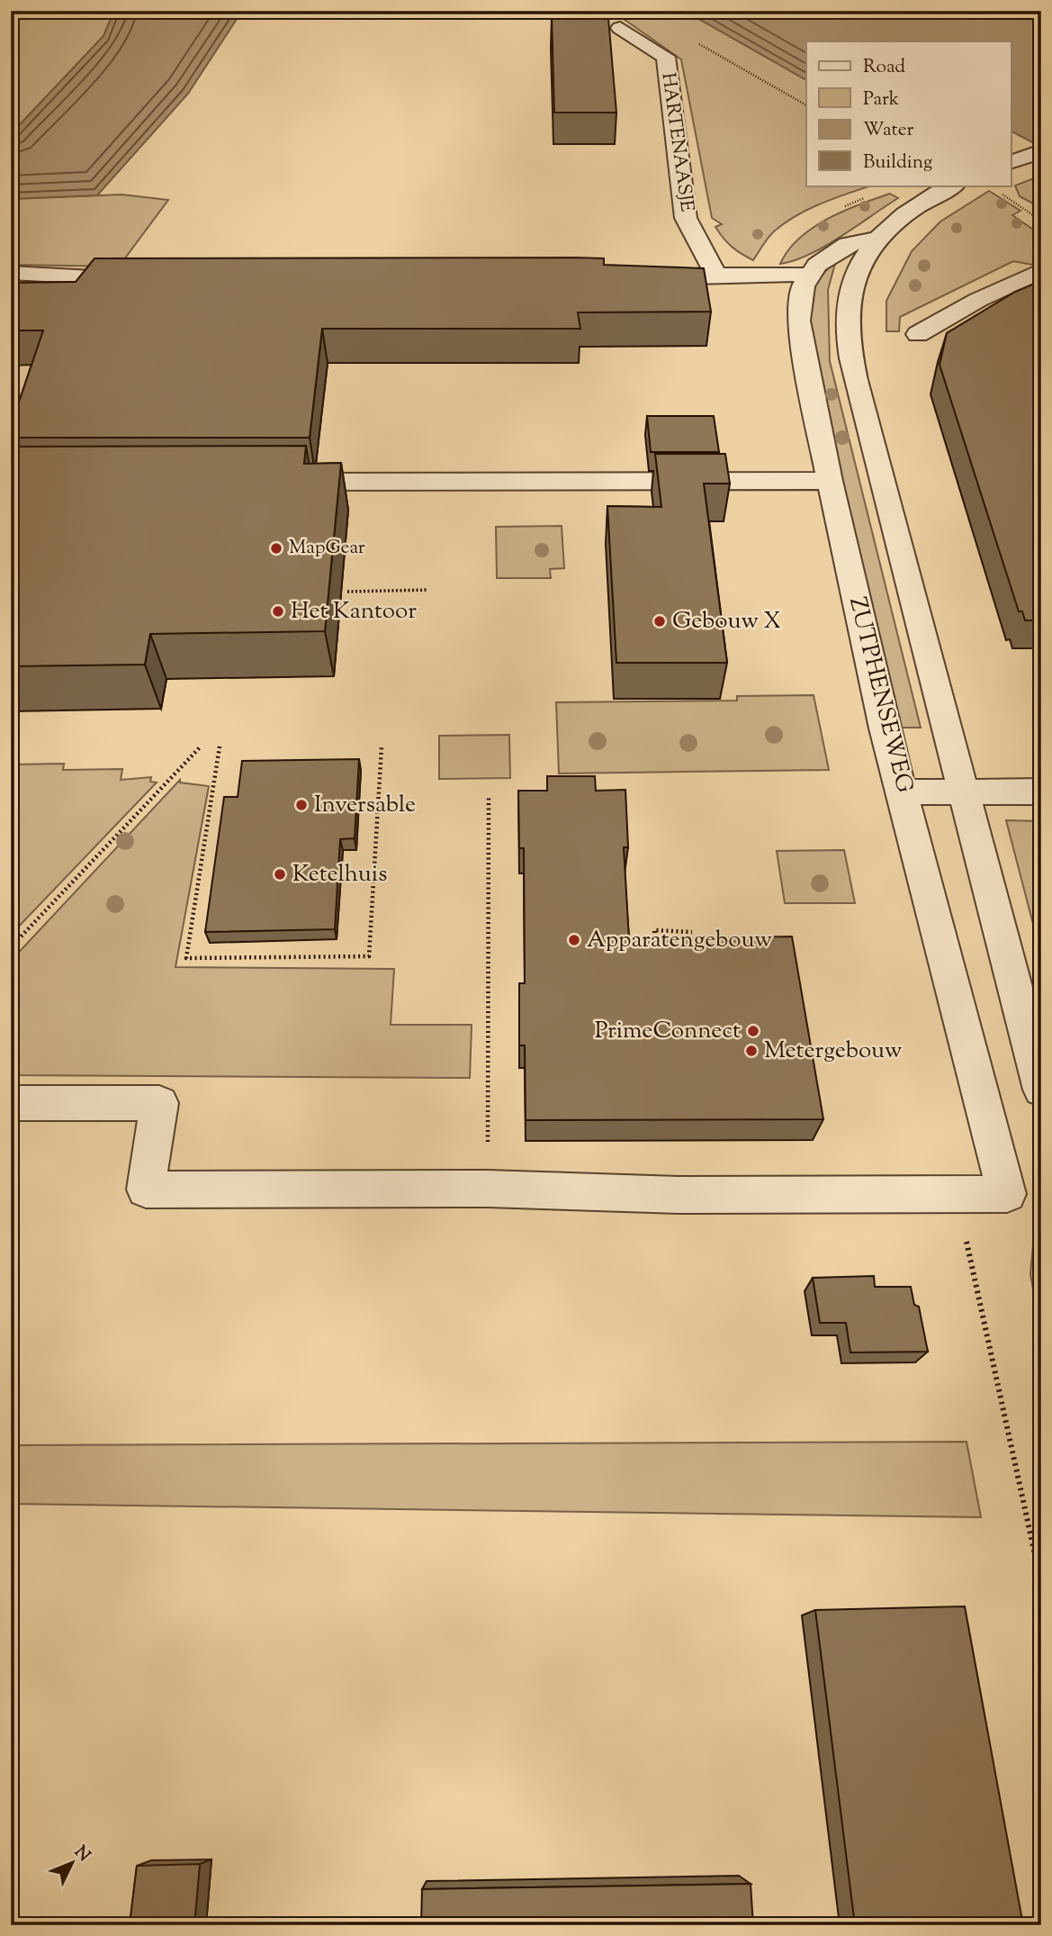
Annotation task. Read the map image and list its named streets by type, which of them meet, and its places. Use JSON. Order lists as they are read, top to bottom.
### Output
{
  "streets": {
    "street": ["HARTENAASJE", "ZUTPHENSEWEG"]
  },
  "places": [
    "MapGear",
    "Het Kantoor",
    "Gebouw X",
    "Inversable",
    "Ketelhuis",
    "Apparatengebouw",
    "PrimeConnect",
    "Metergebouw"
  ],
  "legend": [
    "Road",
    "Park",
    "Water",
    "Building"
  ],
  "north": "top right"
}
